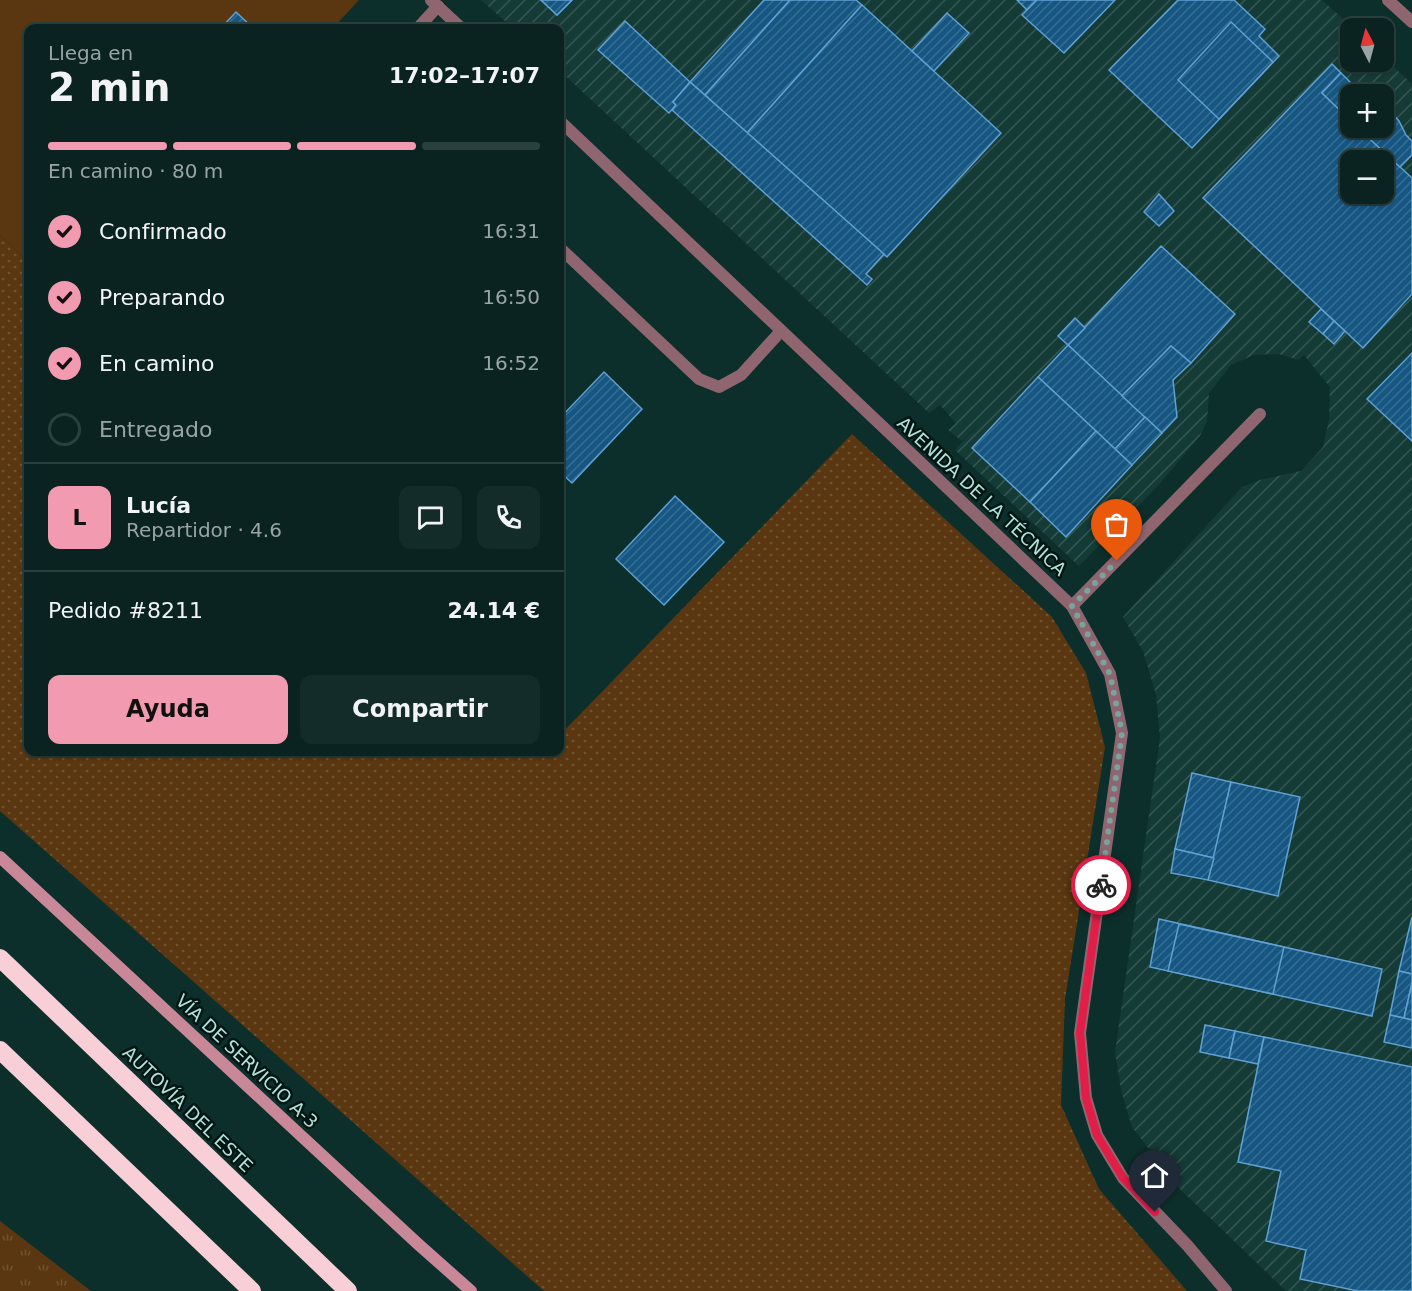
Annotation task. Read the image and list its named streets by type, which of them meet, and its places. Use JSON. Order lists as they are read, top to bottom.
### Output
{
  "streets": {
    "highway": ["AUTOVÍA DEL ESTE"],
    "main road": ["VÍA DE SERVICIO A-3"],
    "street": ["AVENIDA DE LA TÉCNICA"]
  },
  "north": "top",
  "page": {
    "map_buttons": ["+", "−"],
    "heading": ["2 min", "Llega en", "17:02–17:07"],
    "panel": [
      "Lucía",
      "Repartidor · 4.6",
      "Pedido #8211",
      "24.14 €"
    ],
    "bar": "En camino · 80 m",
    "list": [
      ["Confirmado", "16:31"],
      ["Preparando", "16:50"],
      ["En camino", "16:52"],
      "Entregado"
    ],
    "round": "L",
    "buttons": ["Ayuda", "Compartir"]
  }
}
